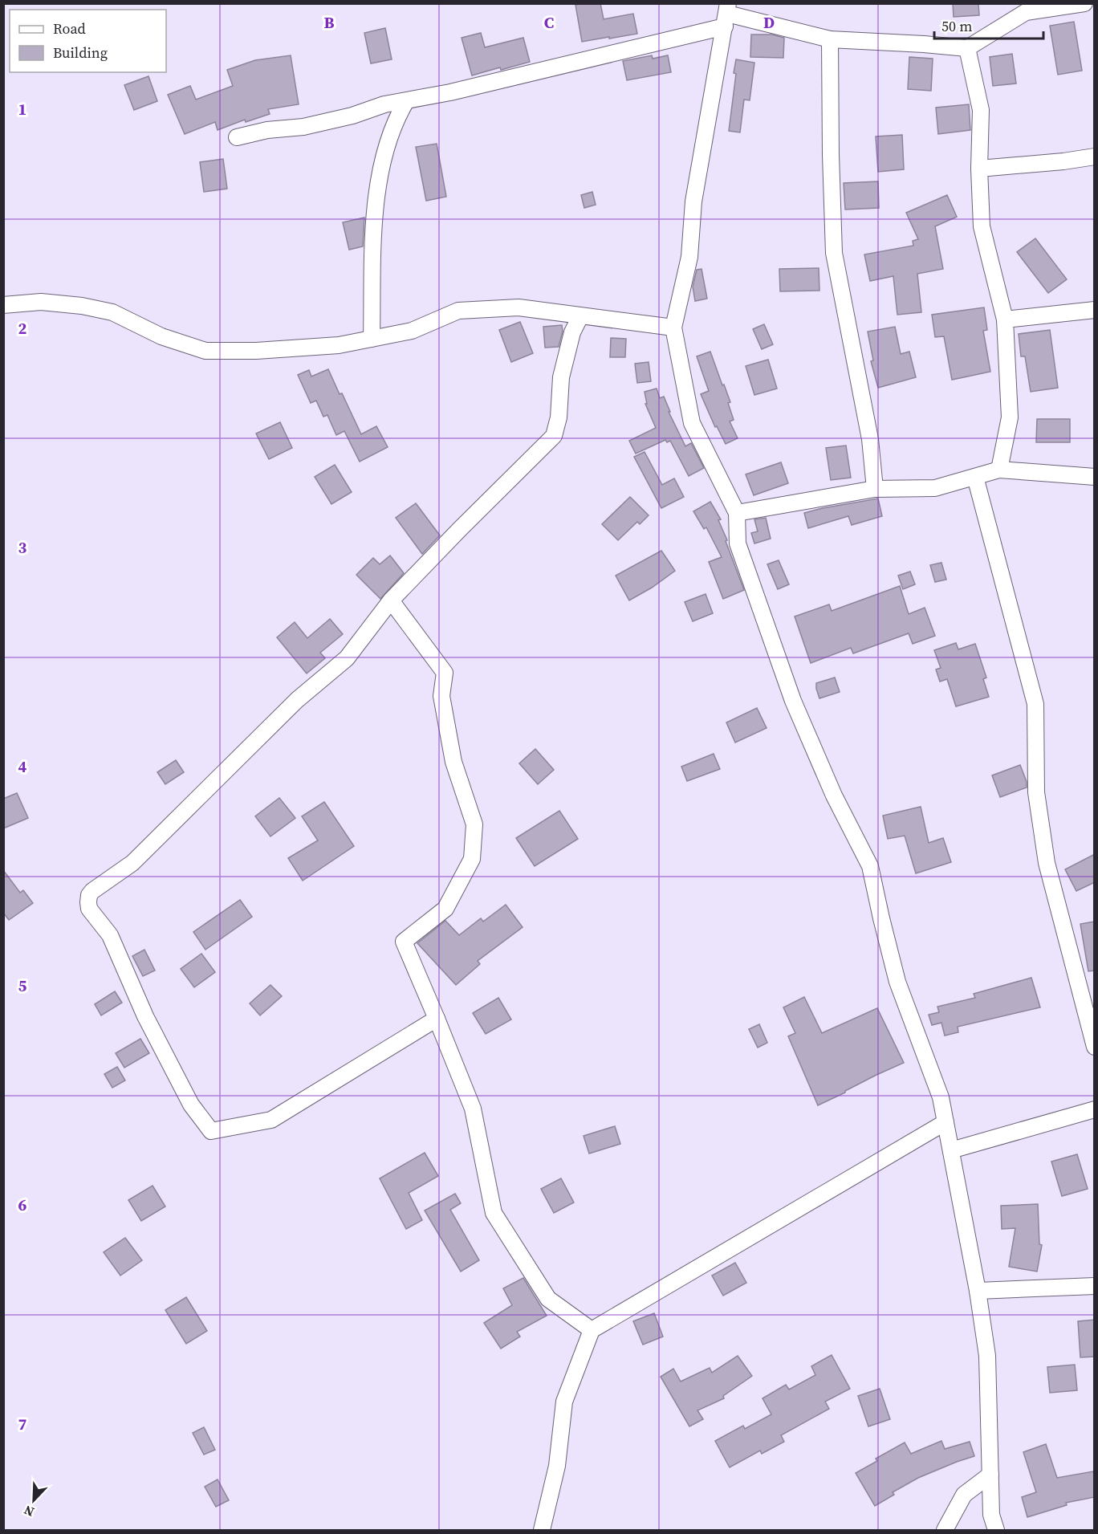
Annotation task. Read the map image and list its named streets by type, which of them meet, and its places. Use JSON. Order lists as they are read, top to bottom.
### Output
{
  "legend": ["Road", "Building"],
  "scale_bar": "50 m",
  "north": "bottom left",
  "grid": {
    "columns": ["B", "C", "D"],
    "rows": [
      "1",
      "2",
      "3",
      "4",
      "5",
      "6",
      "7"
    ]
  }
}
